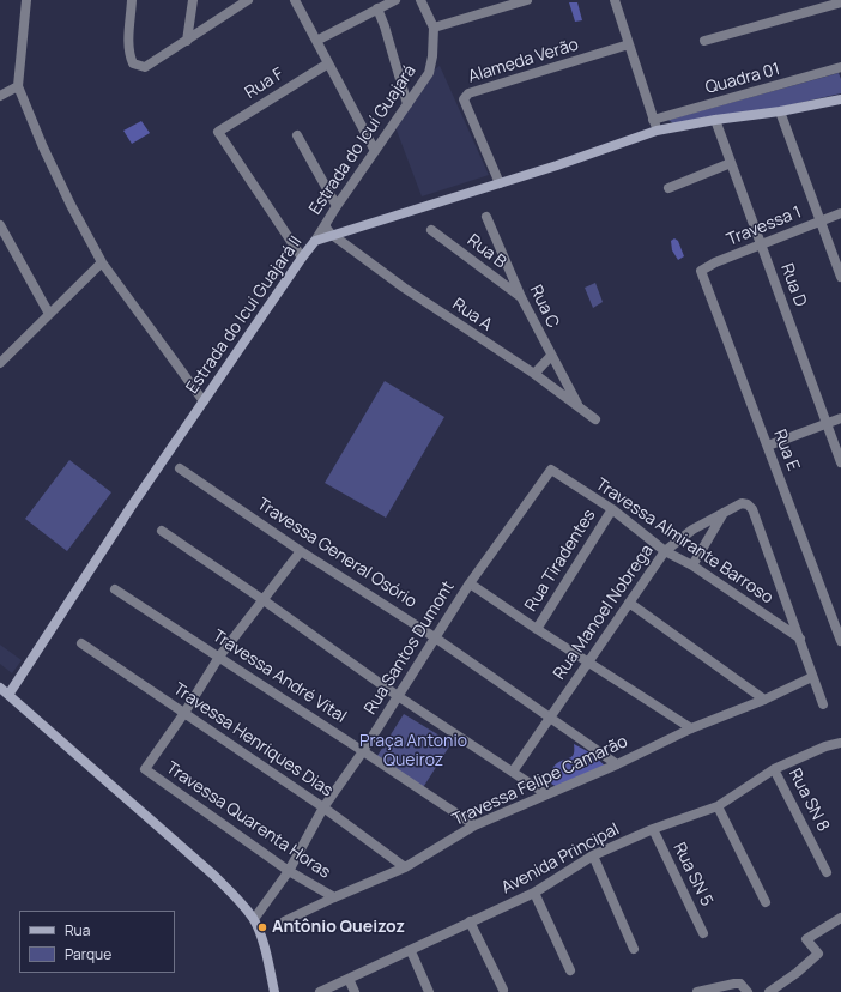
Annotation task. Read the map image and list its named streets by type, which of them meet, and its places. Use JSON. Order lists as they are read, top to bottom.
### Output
{
  "streets": {
    "main road": ["Estrada do Icui Guajará II"],
    "street": [
      "Alameda Verão",
      "Quadra 01",
      "Rua F",
      "Estrada do Icuí Guajará",
      "Travessa 1",
      "Rua B",
      "Rua D",
      "Rua C",
      "Rua A",
      "Rua E",
      "Travessa Almirante Barroso",
      "Travessa General Osório",
      "Rua Tiradentes",
      "Rua Manoel Nobrega",
      "Rua Santos Dumont",
      "Travessa André Vital",
      "Travessa Henriques Dias",
      "Travessa Felipe Camarão",
      "Rua SN 8",
      "Travessa Quarenta Horas",
      "Avenida Principal",
      "Rua SN 5"
    ]
  },
  "crossings": [
    ["Alameda Verão", "Estrada do Icui Guajará II"],
    ["Rua F", "Estrada do Icui Guajará II"],
    ["Estrada do Icuí Guajará", "Estrada do Icui Guajará II"],
    ["Estrada do Icuí Guajará", "Rua A"],
    ["Travessa 1", "Rua D"],
    ["Travessa 1", "Rua E"],
    ["Rua B", "Rua C"],
    ["Rua D", "Estrada do Icui Guajará II"],
    ["Rua C", "Rua A"],
    ["Estrada do Icui Guajará II", "Rua A"],
    ["Travessa Almirante Barroso", "Rua Tiradentes"],
    ["Travessa Almirante Barroso", "Rua Manoel Nobrega"],
    ["Travessa Almirante Barroso", "Rua Santos Dumont"],
    ["Travessa General Osório", "Rua Manoel Nobrega"],
    ["Travessa General Osório", "Rua Santos Dumont"],
    ["Travessa General Osório", "Travessa Felipe Camarão"],
    ["Rua Santos Dumont", "Travessa André Vital"],
    ["Rua Santos Dumont", "Travessa Henriques Dias"],
    ["Rua Santos Dumont", "Travessa Quarenta Horas"],
    ["Travessa André Vital", "Travessa Felipe Camarão"],
    ["Travessa Henriques Dias", "Travessa Felipe Camarão"],
    ["Travessa Henriques Dias", "Travessa Quarenta Horas"],
    ["Travessa Felipe Camarão", "Travessa Quarenta Horas"],
    ["Rua SN 8", "Avenida Principal"],
    ["Avenida Principal", "Rua SN 5"]
  ],
  "parks": ["Praça Antonio Queiroz"],
  "places": ["Antônio Queizoz"],
  "legend": ["Rua", "Parque"]
}
